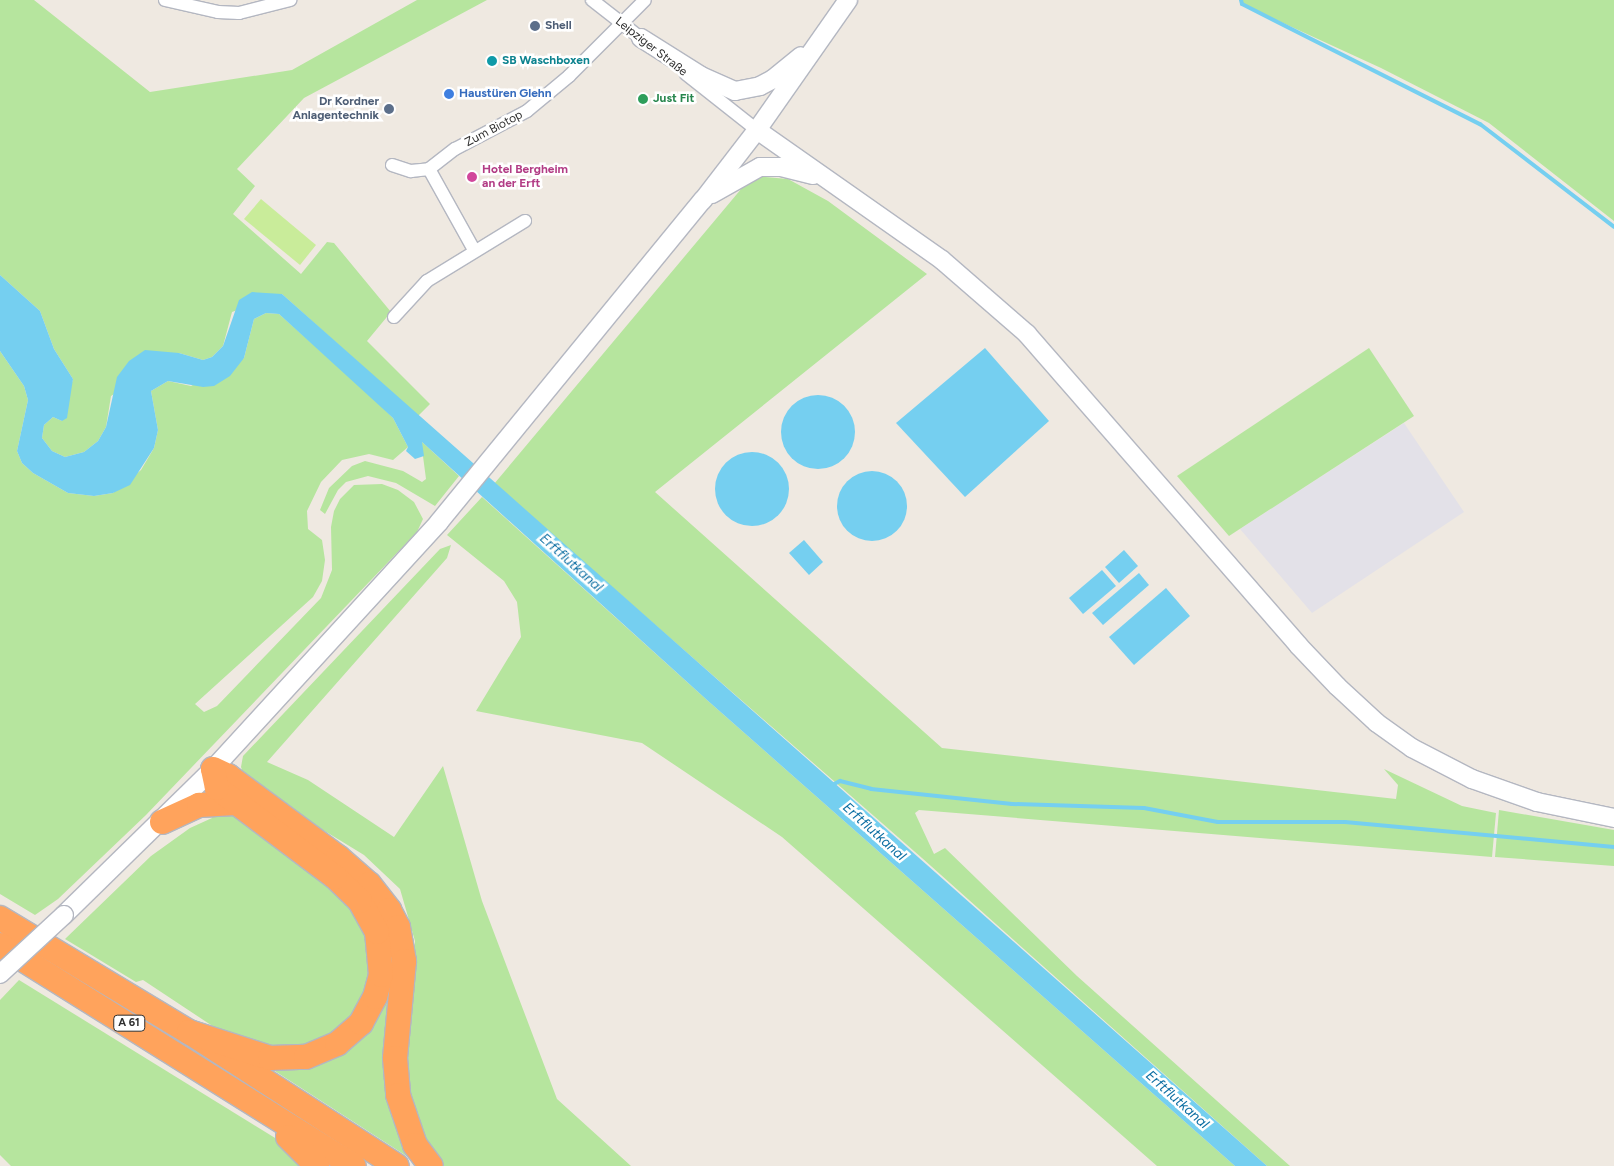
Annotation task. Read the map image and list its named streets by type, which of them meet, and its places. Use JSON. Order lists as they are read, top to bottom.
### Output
{
  "streets": {
    "highway": ["A 61"],
    "street": ["Leipziger Straße", "Zum Biotop"]
  },
  "crossings": [
    ["Leipziger Straße", "Zum Biotop"]
  ],
  "water": ["Erftflutkanal"],
  "places": [
    "Shell",
    "SB Waschboxen",
    "Haustüren Glehn",
    "Just Fit",
    "Dr Kordner Anlagentechnik",
    "Hotel Bergheim an der Erft"
  ]
}
